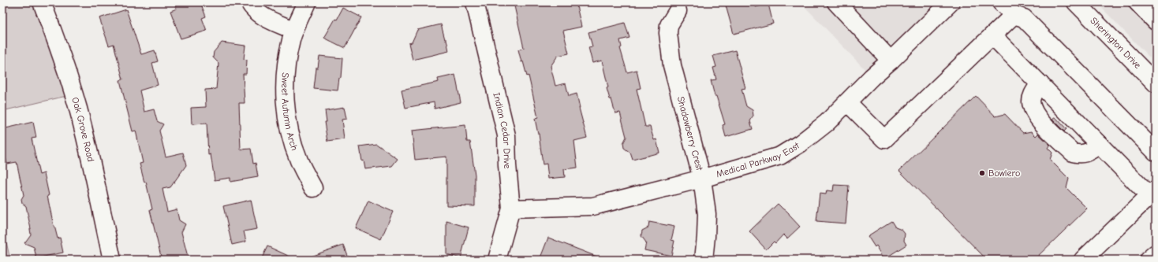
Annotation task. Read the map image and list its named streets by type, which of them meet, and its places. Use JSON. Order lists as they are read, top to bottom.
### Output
{
  "streets": {
    "street": [
      "Sherington Drive",
      "Sweet Autumn Arch",
      "Oak Grove Road",
      "Indian Cedar Drive",
      "Shadowberry Crest",
      "Medical Parkway East"
    ]
  },
  "crossings": [
    ["Indian Cedar Drive", "Medical Parkway East"],
    ["Shadowberry Crest", "Medical Parkway East"]
  ],
  "places": ["Bowlero"]
}
